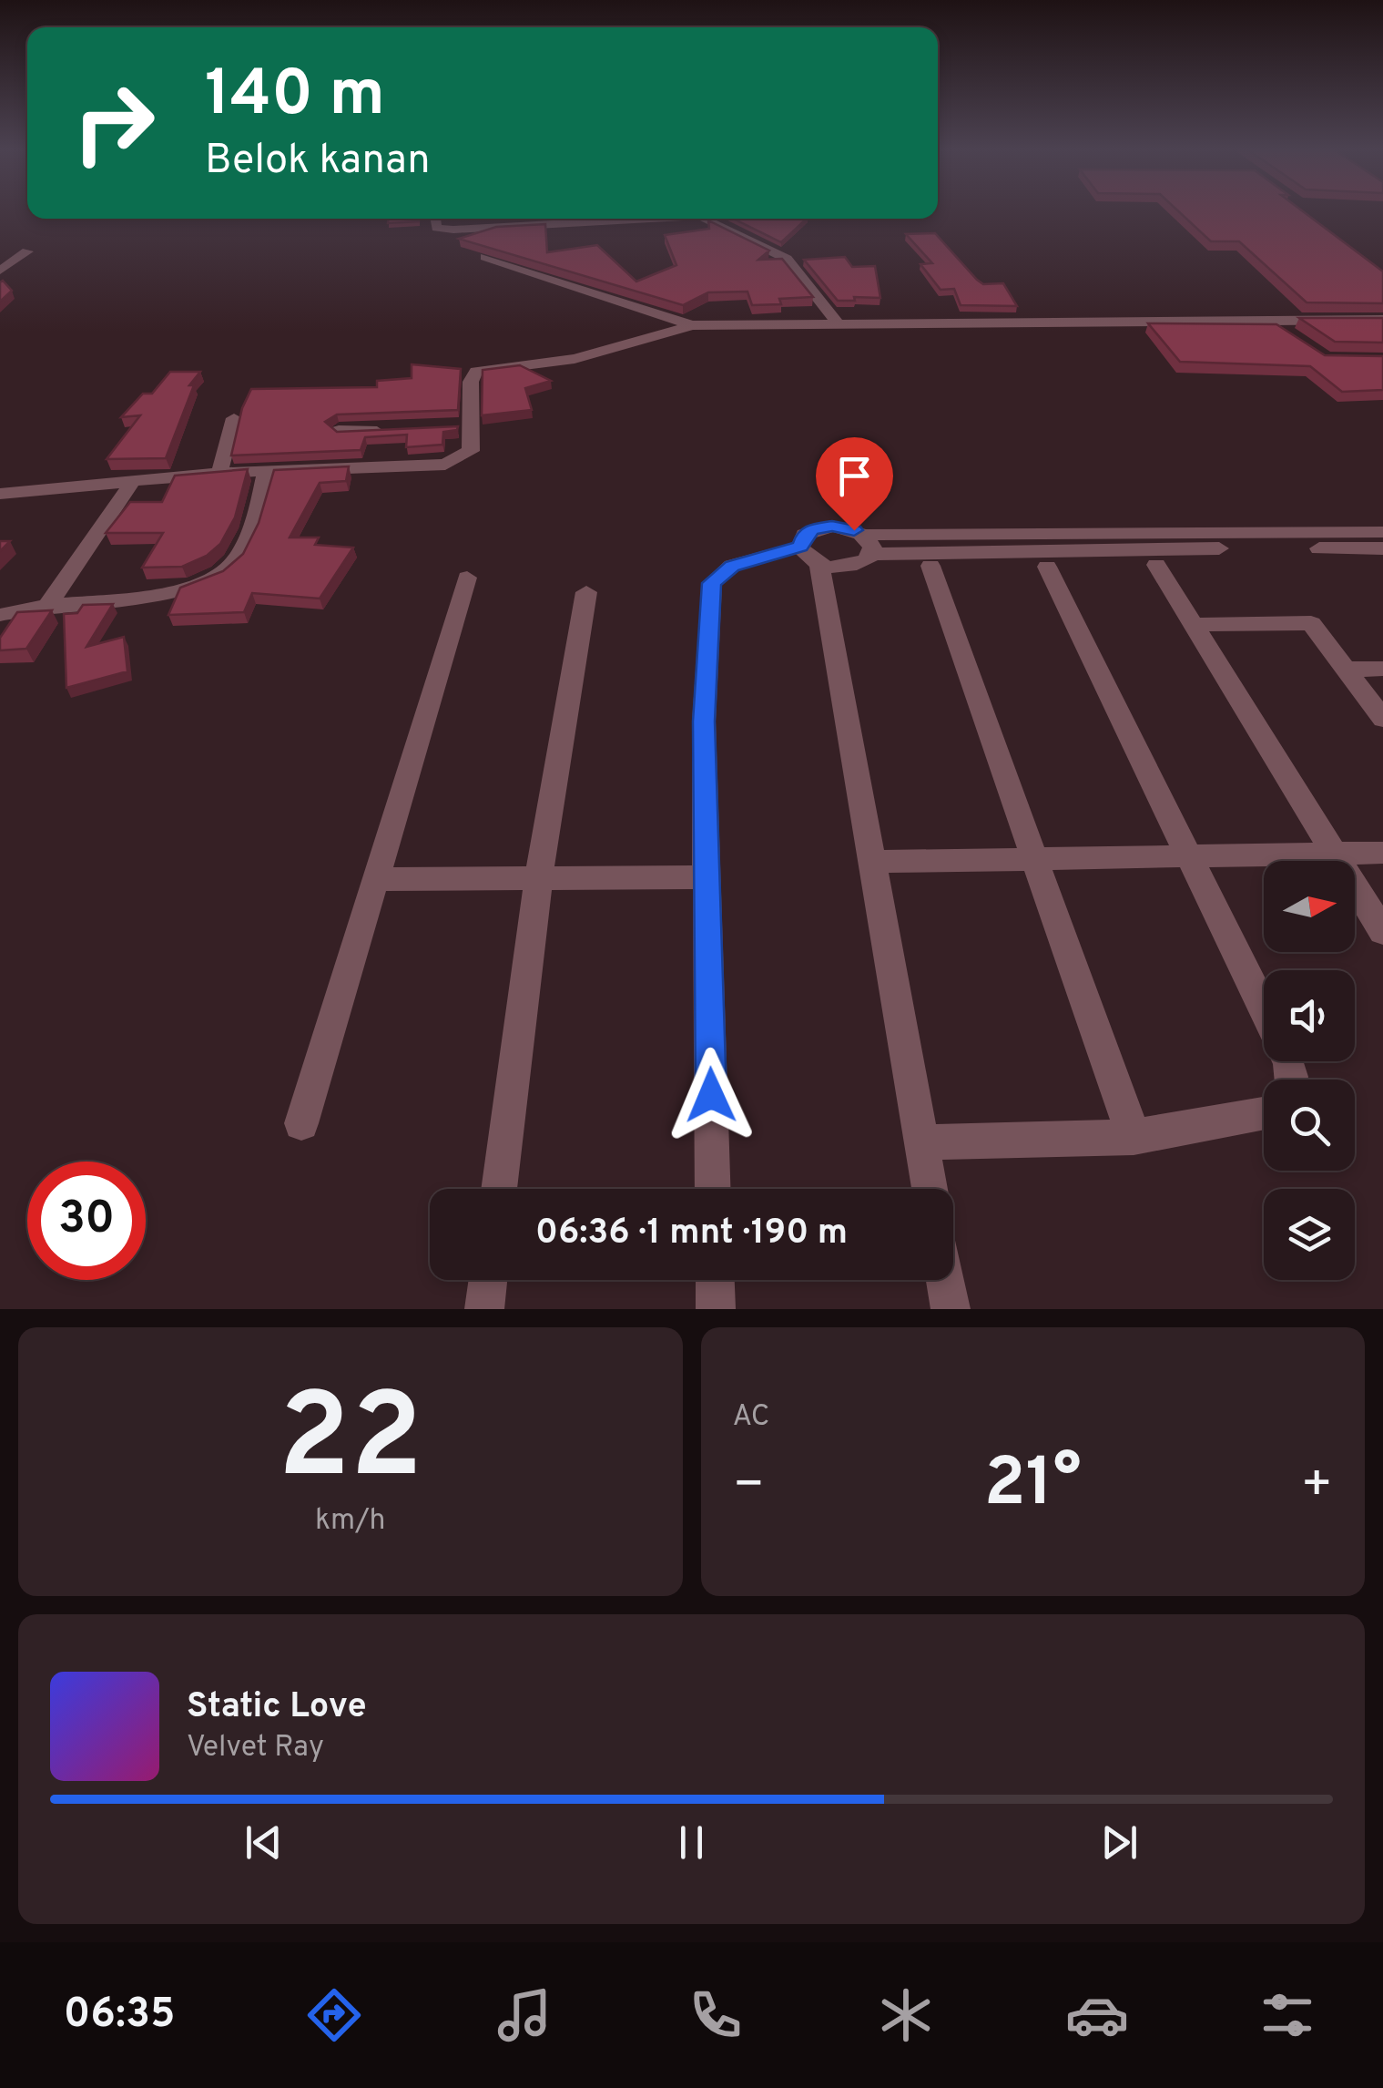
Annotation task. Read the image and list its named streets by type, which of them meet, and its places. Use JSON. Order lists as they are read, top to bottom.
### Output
{
  "north": "right",
  "page": {
    "turn": ["140 m", "Belok kanan"],
    "limit": "30",
    "trip": "06:36 · 1 mnt · 190 m",
    "tile": [
      ["22", "km/h"],
      "AC"
    ],
    "heat": ["−", "21°", "+"],
    "song": ["Static Love", "Velvet Ray"],
    "tabs": "06:35"
  }
}
